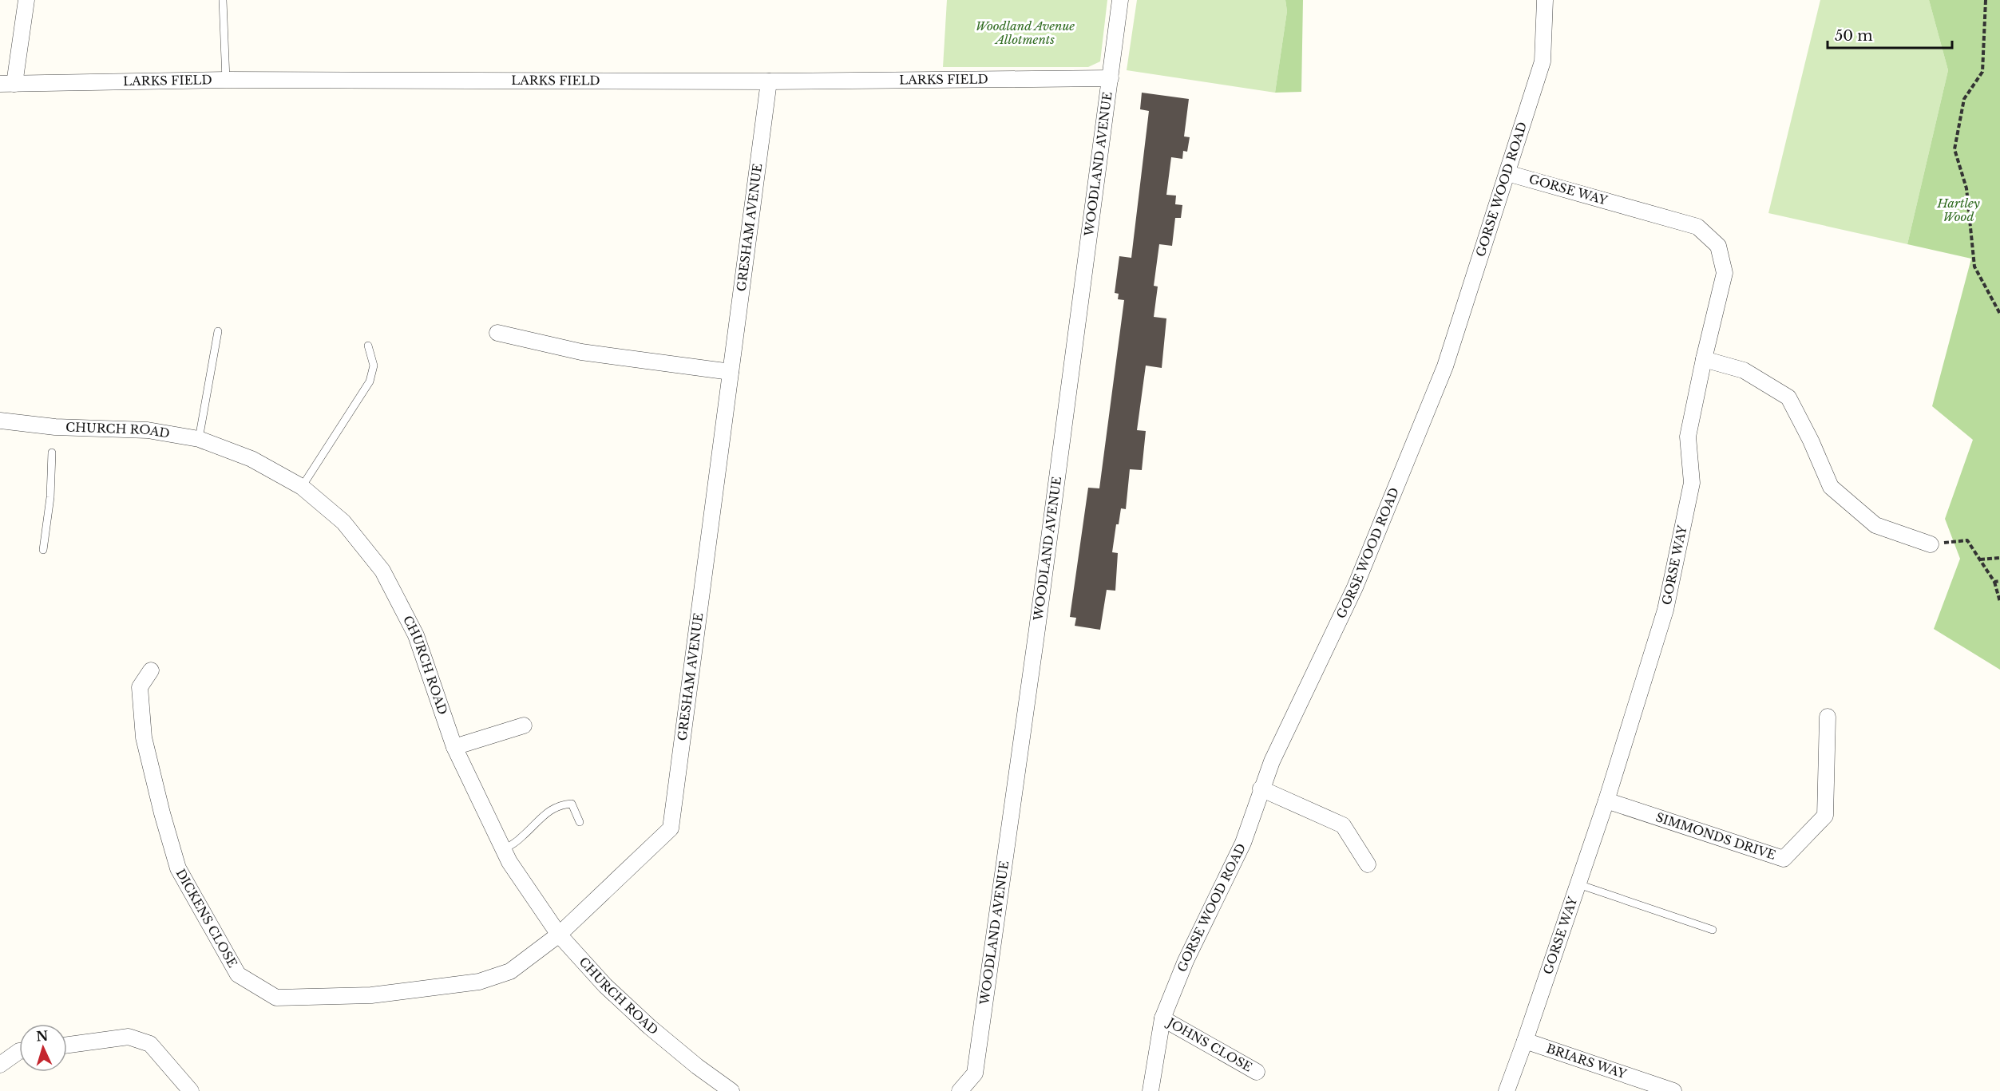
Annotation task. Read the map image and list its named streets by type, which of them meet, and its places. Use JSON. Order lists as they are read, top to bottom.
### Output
{
  "streets": {
    "street": [
      "LARKS FIELD",
      "WOODLAND AVENUE",
      "GORSE WOOD ROAD",
      "GORSE WAY",
      "GRESHAM AVENUE",
      "CHURCH ROAD",
      "SIMMONDS DRIVE",
      "DICKENS CLOSE",
      "JOHNS CLOSE",
      "BRIARS WAY"
    ]
  },
  "crossings": [
    ["LARKS FIELD", "WOODLAND AVENUE"],
    ["LARKS FIELD", "GRESHAM AVENUE"],
    ["GORSE WOOD ROAD", "GORSE WAY"],
    ["GORSE WOOD ROAD", "JOHNS CLOSE"],
    ["GORSE WAY", "SIMMONDS DRIVE"],
    ["GORSE WAY", "BRIARS WAY"],
    ["GRESHAM AVENUE", "CHURCH ROAD"],
    ["GRESHAM AVENUE", "DICKENS CLOSE"],
    ["CHURCH ROAD", "DICKENS CLOSE"]
  ],
  "parks": ["Woodland Avenue Allotments", "Hartley Wood"],
  "scale_bar": "50 m",
  "north": "top"
}
